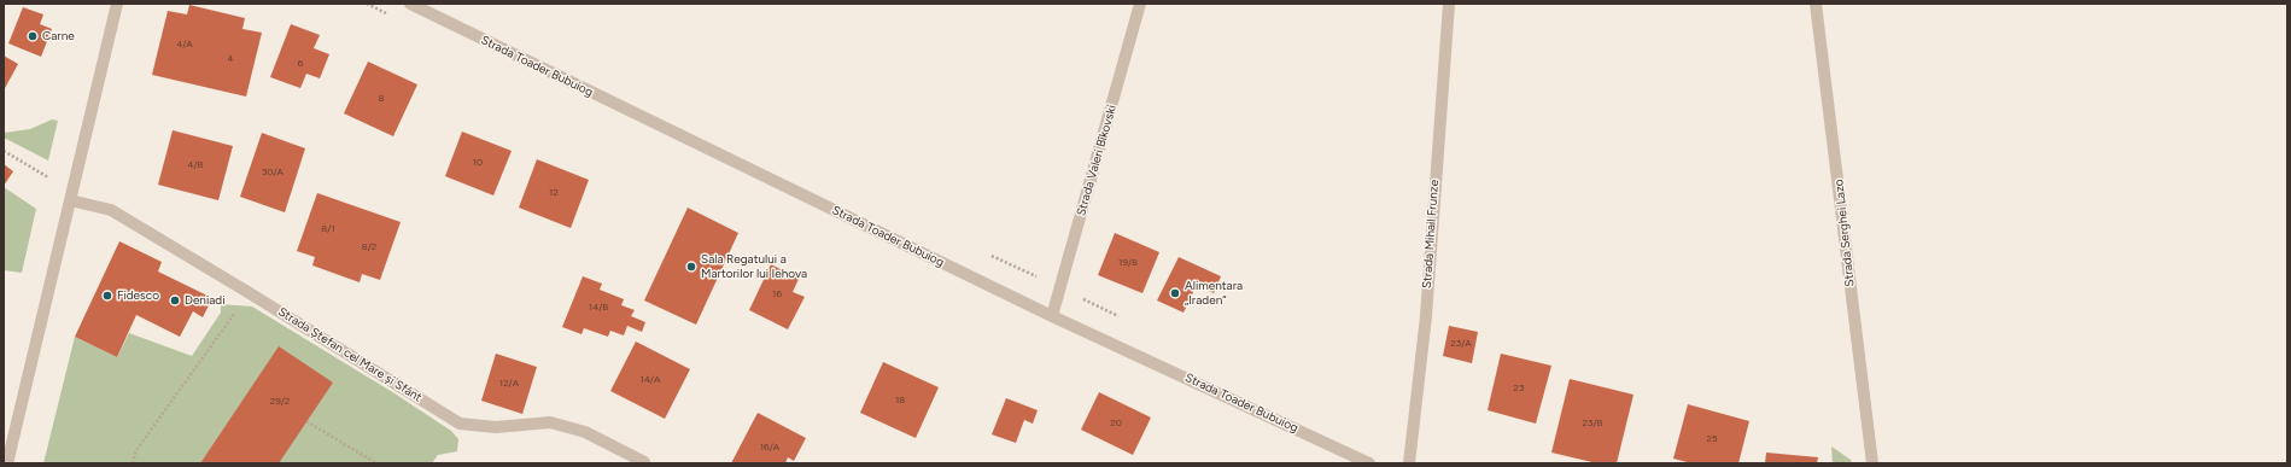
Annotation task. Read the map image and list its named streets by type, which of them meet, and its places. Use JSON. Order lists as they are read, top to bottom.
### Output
{
  "streets": {
    "street": [
      "Strada Toader Bubuiog",
      "Strada Valeri Bîkovski",
      "Strada Serghei Lazo",
      "Strada Mihail Frunze",
      "Strada Ștefan cel Mare și Sfânt"
    ]
  },
  "crossings": [
    ["Strada Toader Bubuiog", "Strada Valeri Bîkovski"]
  ],
  "places": [
    "Carne",
    "Sala Regatului a Martorilor lui Iehova",
    "Alimentara „Iraden”",
    "Fidesco",
    "Deniadi"
  ],
  "house_numbers": [
    "4/A",
    "4",
    "6",
    "8",
    "10",
    "4/B",
    "30/A",
    "12",
    "8/1",
    "8/2",
    "19/B",
    "16",
    "14/B",
    "23/A",
    "14/A",
    "12/A",
    "23",
    "18",
    "29/2",
    "20",
    "23/B",
    "25",
    "16/A"
  ]
}
